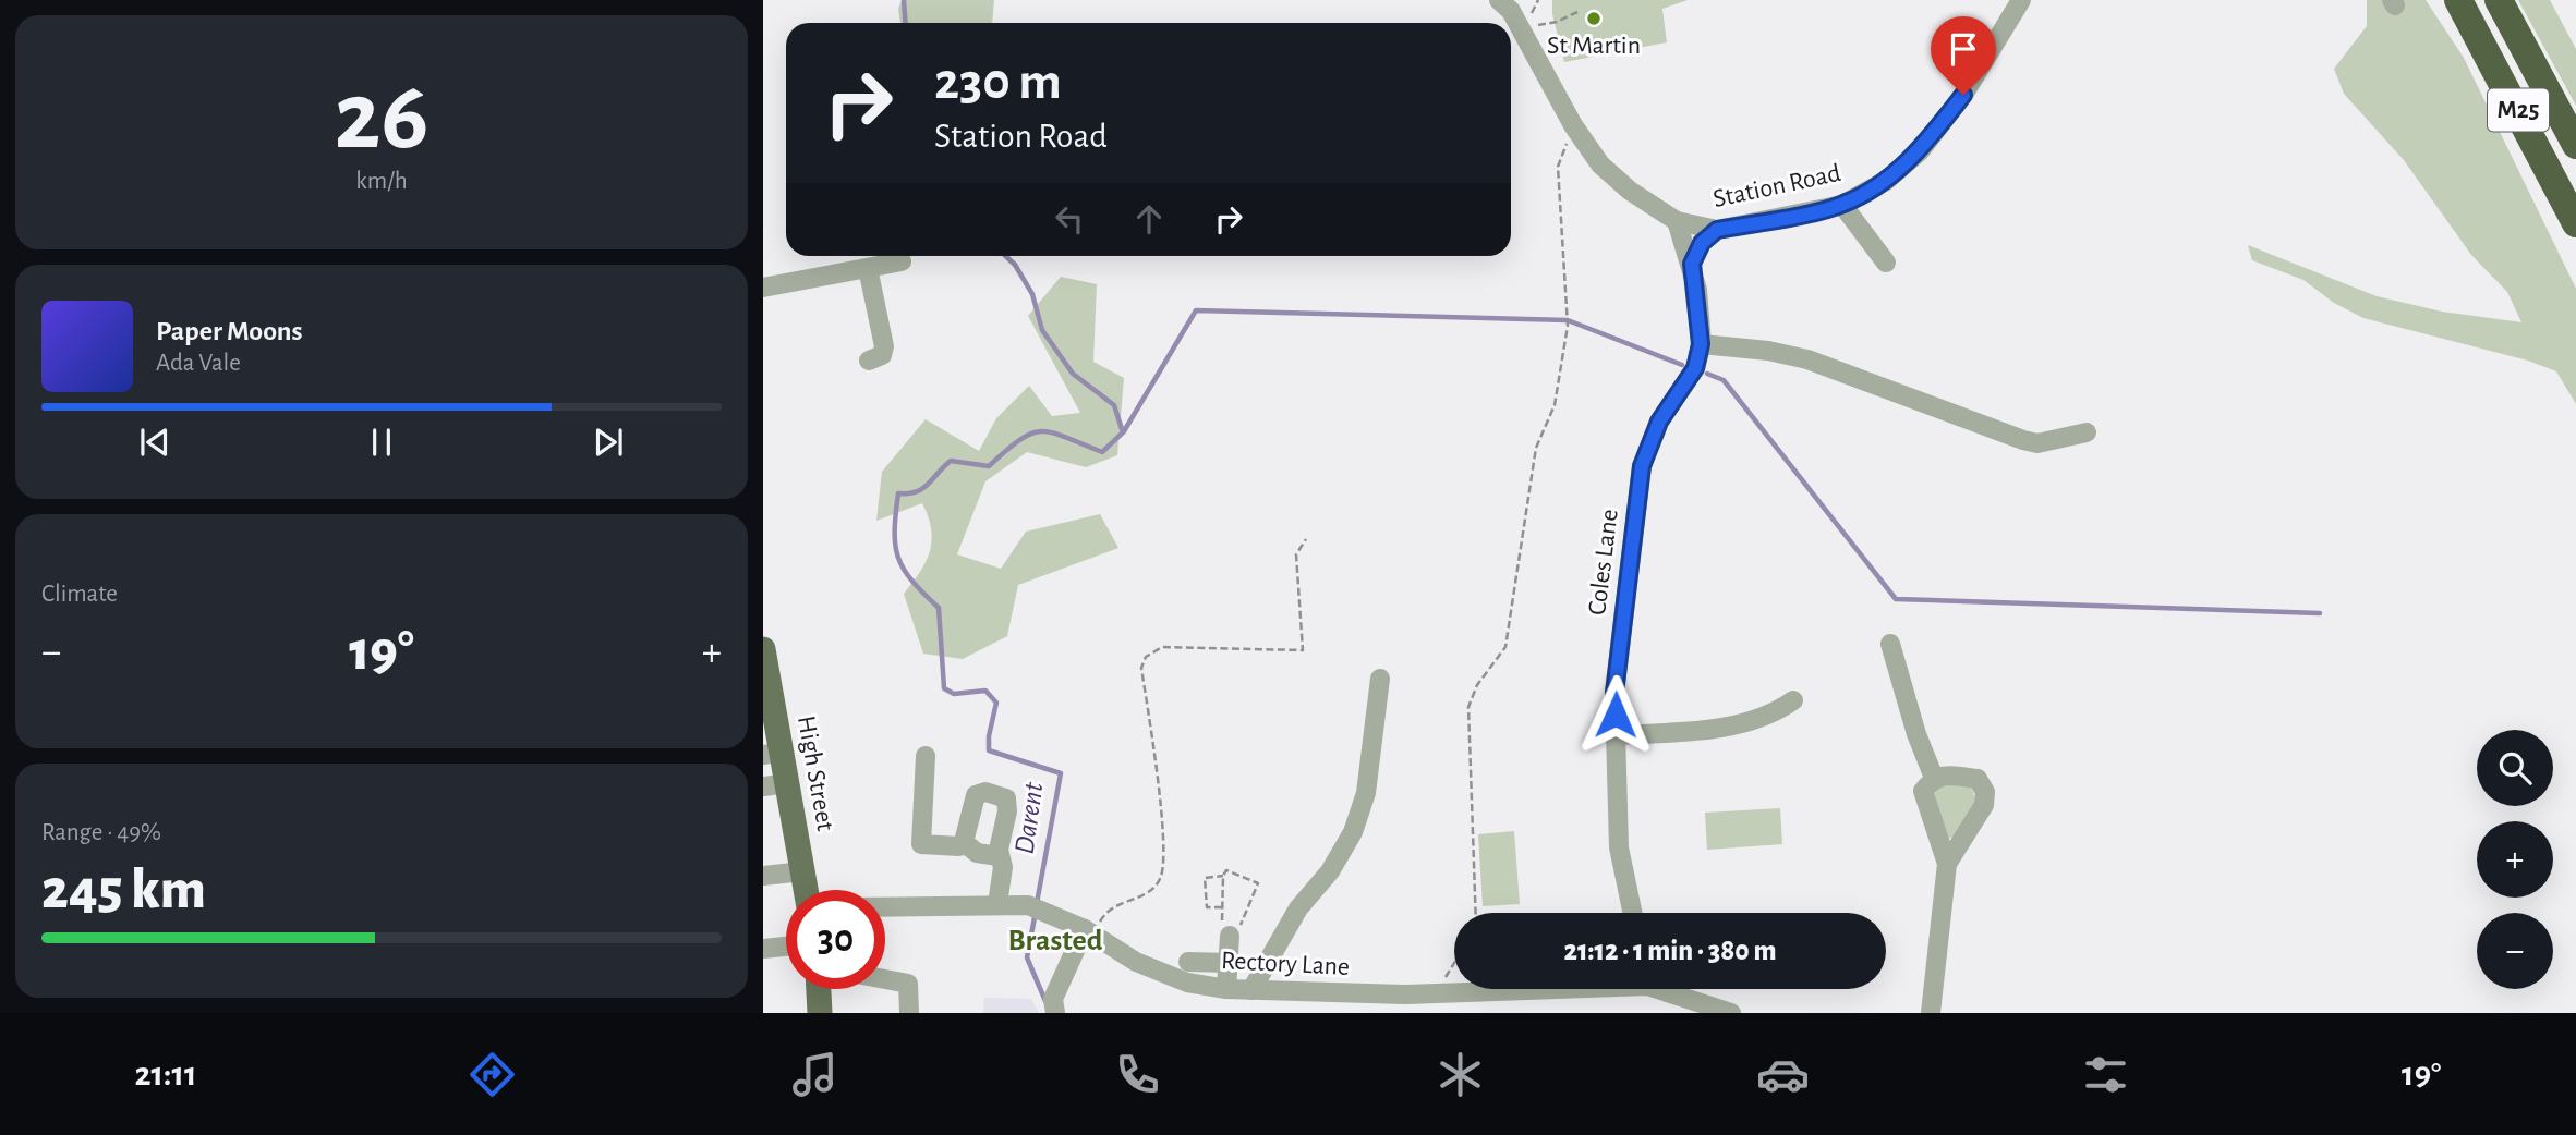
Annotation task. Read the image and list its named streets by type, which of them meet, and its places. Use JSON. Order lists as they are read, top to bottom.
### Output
{
  "streets": {
    "highway": ["M25"],
    "main road": ["High Street"],
    "street": ["Station Road", "Coles Lane", "Rectory Lane"]
  },
  "crossings": [
    ["Station Road", "Coles Lane"]
  ],
  "districts": ["Brasted"],
  "water": ["Darent"],
  "places": ["St Martin"],
  "page": {
    "tile": [
      ["26", "km/h"],
      "Climate",
      ["Range · 49%", "245 km"]
    ],
    "turn": ["230 m", "Station Road"],
    "song": ["Paper Moons", "Ada Vale"],
    "heat": ["−", "19°", "+"],
    "map_buttons": ["+", "−"],
    "limit": "30",
    "trip": "21:12 · 1 min · 380 m",
    "tabs": ["21:11", "19°"]
  }
}
